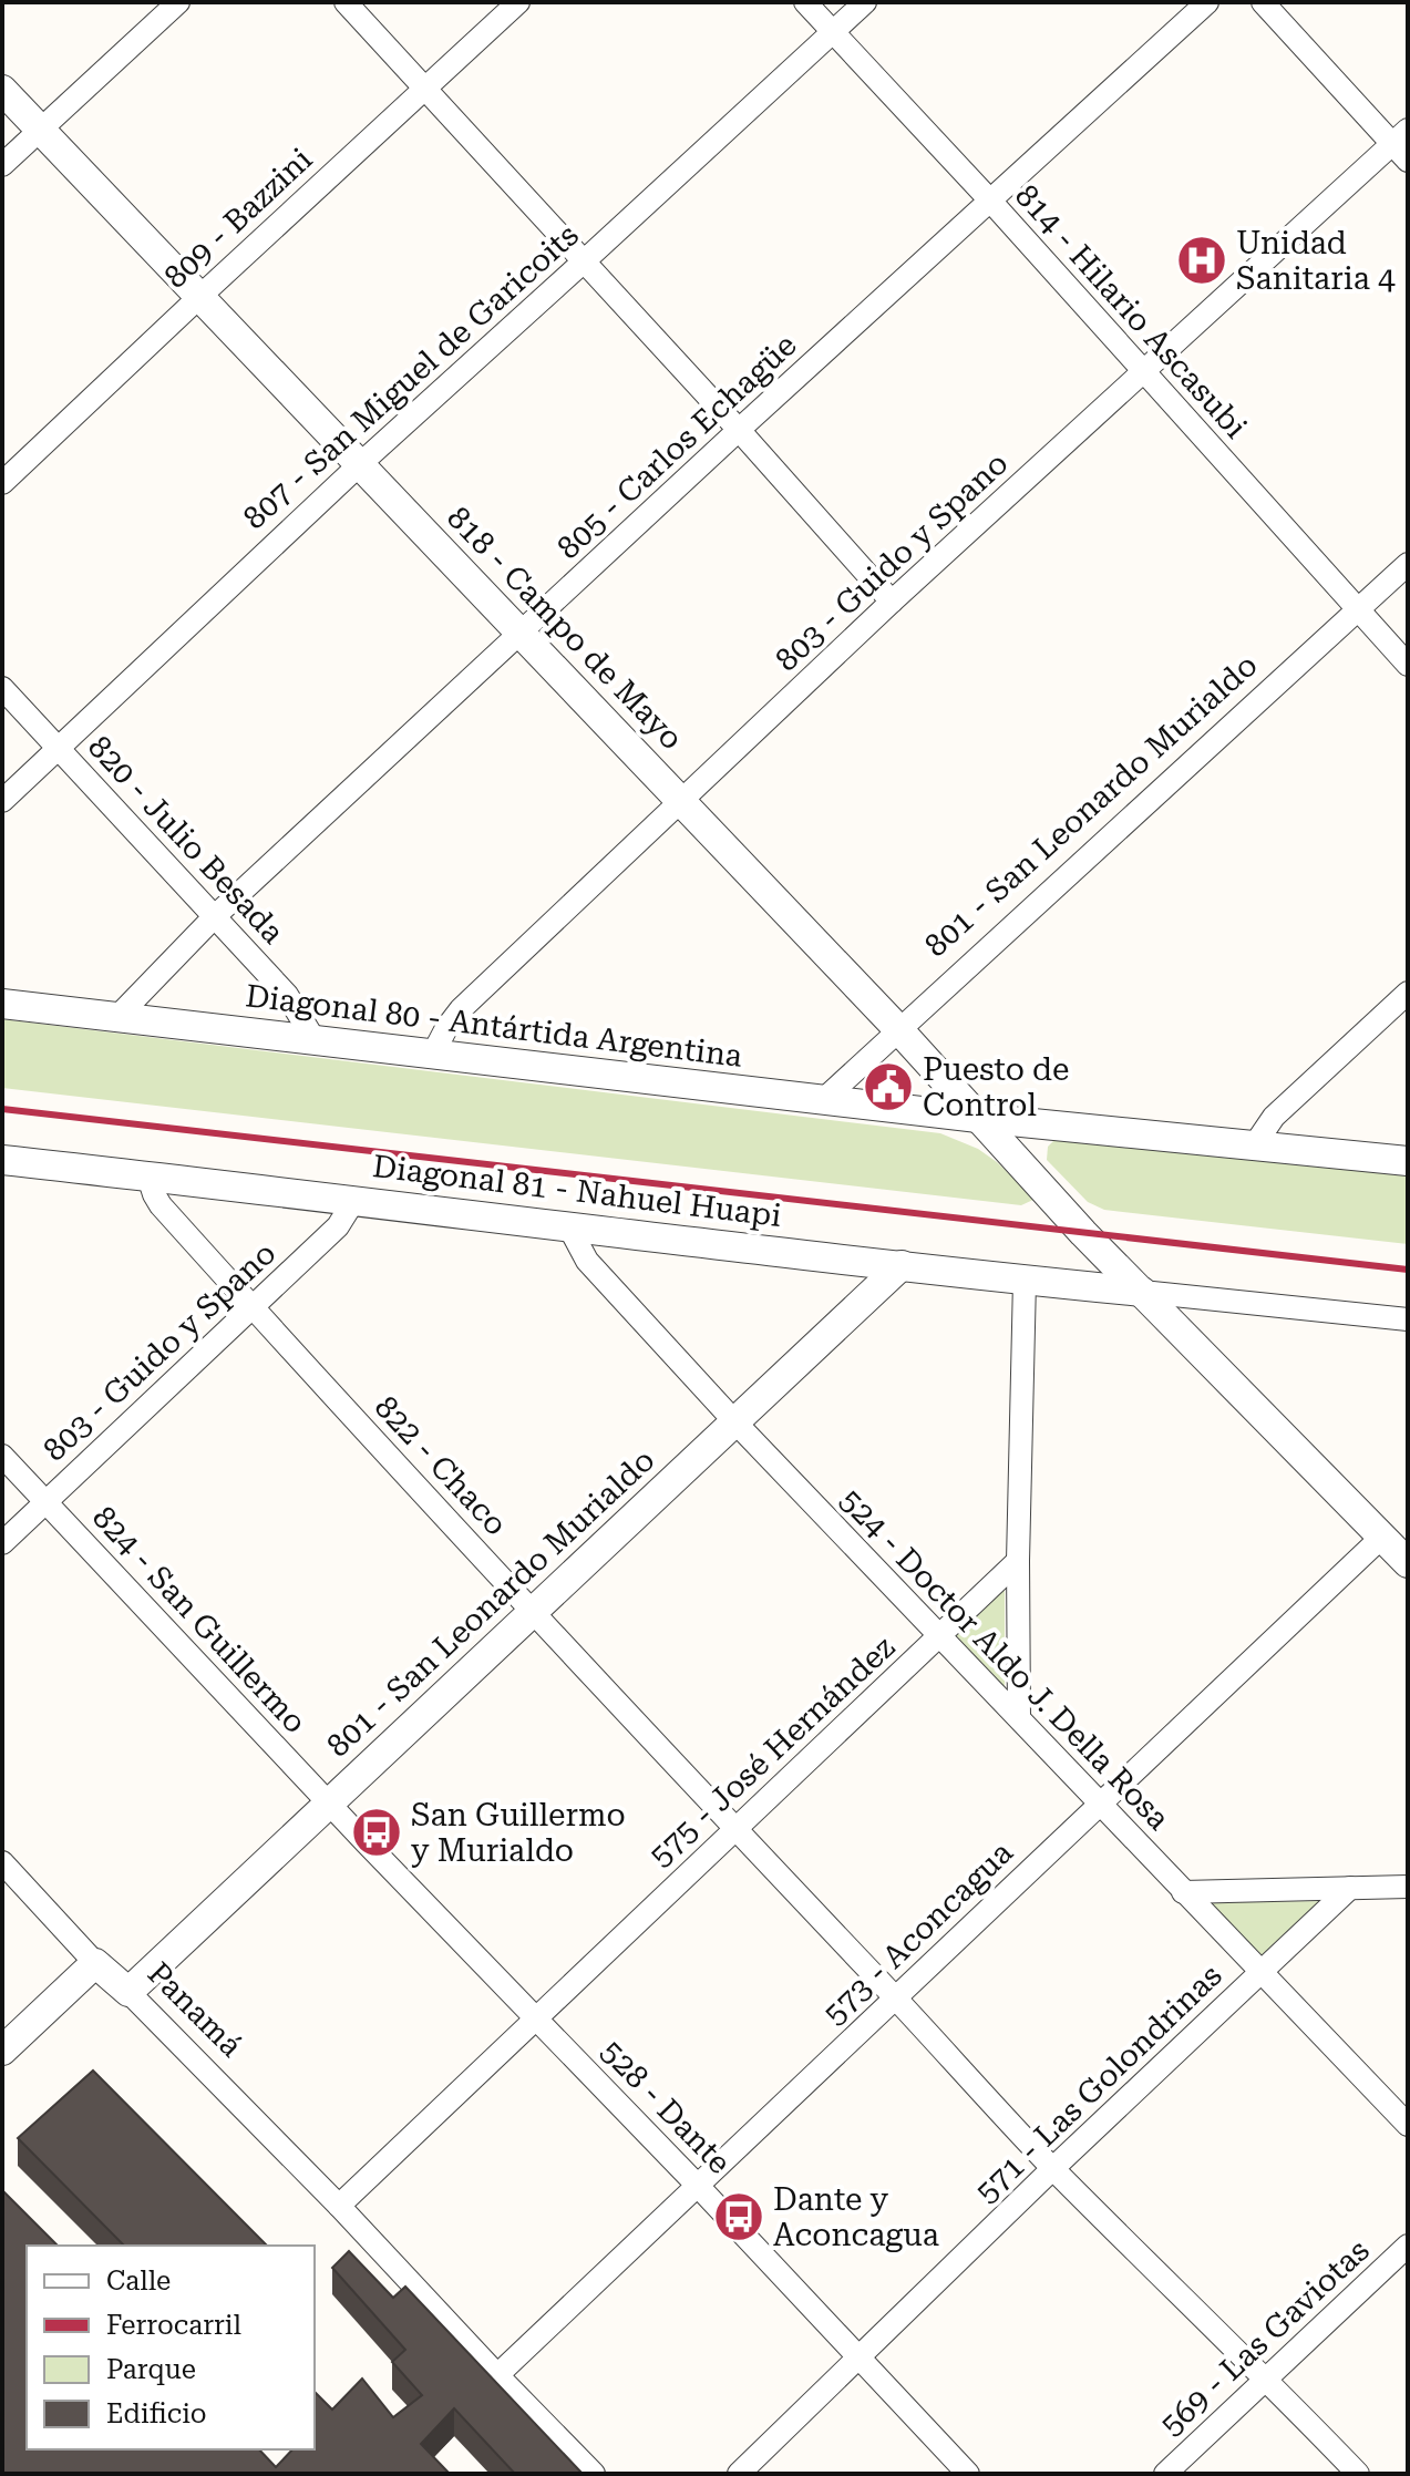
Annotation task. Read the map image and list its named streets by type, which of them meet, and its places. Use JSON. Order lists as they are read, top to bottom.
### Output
{
  "streets": {
    "street": [
      "809 - Bazzini",
      "814 - Hilario Ascasubi",
      "807 - San Miguel de Garicoits",
      "805 - Carlos Echagüe",
      "803 - Guido y Spano",
      "818 - Campo de Mayo",
      "801 - San Leonardo Murialdo",
      "820 - Julio Besada",
      "Diagonal 80 - Antártida Argentina",
      "Diagonal 81 - Nahuel Huapi",
      "822 - Chaco",
      "824 - San Guillermo",
      "524 - Doctor Aldo J. Della Rosa",
      "575 - José Hernández",
      "573 - Aconcagua",
      "Panamá",
      "571 - Las Golondrinas",
      "528 - Dante",
      "569 - Las Gaviotas"
    ]
  },
  "crossings": [
    ["809 - Bazzini", "818 - Campo de Mayo"],
    ["814 - Hilario Ascasubi", "807 - San Miguel de Garicoits"],
    ["814 - Hilario Ascasubi", "805 - Carlos Echagüe"],
    ["814 - Hilario Ascasubi", "803 - Guido y Spano"],
    ["814 - Hilario Ascasubi", "801 - San Leonardo Murialdo"],
    ["807 - San Miguel de Garicoits", "818 - Campo de Mayo"],
    ["807 - San Miguel de Garicoits", "820 - Julio Besada"],
    ["805 - Carlos Echagüe", "818 - Campo de Mayo"],
    ["805 - Carlos Echagüe", "820 - Julio Besada"],
    ["805 - Carlos Echagüe", "Diagonal 80 - Antártida Argentina"],
    ["803 - Guido y Spano", "818 - Campo de Mayo"],
    ["803 - Guido y Spano", "Diagonal 80 - Antártida Argentina"],
    ["803 - Guido y Spano", "Diagonal 81 - Nahuel Huapi"],
    ["803 - Guido y Spano", "822 - Chaco"],
    ["803 - Guido y Spano", "824 - San Guillermo"],
    ["818 - Campo de Mayo", "801 - San Leonardo Murialdo"],
    ["818 - Campo de Mayo", "Diagonal 80 - Antártida Argentina"],
    ["818 - Campo de Mayo", "Diagonal 81 - Nahuel Huapi"],
    ["818 - Campo de Mayo", "573 - Aconcagua"],
    ["801 - San Leonardo Murialdo", "Diagonal 80 - Antártida Argentina"],
    ["801 - San Leonardo Murialdo", "Diagonal 81 - Nahuel Huapi"],
    ["801 - San Leonardo Murialdo", "822 - Chaco"],
    ["801 - San Leonardo Murialdo", "824 - San Guillermo"],
    ["801 - San Leonardo Murialdo", "524 - Doctor Aldo J. Della Rosa"],
    ["801 - San Leonardo Murialdo", "Panamá"],
    ["820 - Julio Besada", "Diagonal 80 - Antártida Argentina"],
    ["Diagonal 81 - Nahuel Huapi", "822 - Chaco"],
    ["Diagonal 81 - Nahuel Huapi", "524 - Doctor Aldo J. Della Rosa"],
    ["822 - Chaco", "575 - José Hernández"],
    ["822 - Chaco", "573 - Aconcagua"],
    ["822 - Chaco", "571 - Las Golondrinas"],
    ["822 - Chaco", "569 - Las Gaviotas"],
    ["824 - San Guillermo", "575 - José Hernández"],
    ["824 - San Guillermo", "528 - Dante"],
    ["524 - Doctor Aldo J. Della Rosa", "575 - José Hernández"],
    ["524 - Doctor Aldo J. Della Rosa", "573 - Aconcagua"],
    ["524 - Doctor Aldo J. Della Rosa", "571 - Las Golondrinas"],
    ["575 - José Hernández", "Panamá"],
    ["575 - José Hernández", "528 - Dante"],
    ["573 - Aconcagua", "Panamá"],
    ["573 - Aconcagua", "528 - Dante"],
    ["571 - Las Golondrinas", "528 - Dante"]
  ],
  "places": {
    "hospital": ["Unidad Sanitaria 4"],
    "public building": ["Puesto de Control"],
    "bus stop": ["San Guillermo y Murialdo", "Dante y Aconcagua"]
  },
  "legend": [
    "Calle",
    "Ferrocarril",
    "Parque",
    "Edificio"
  ]
}
